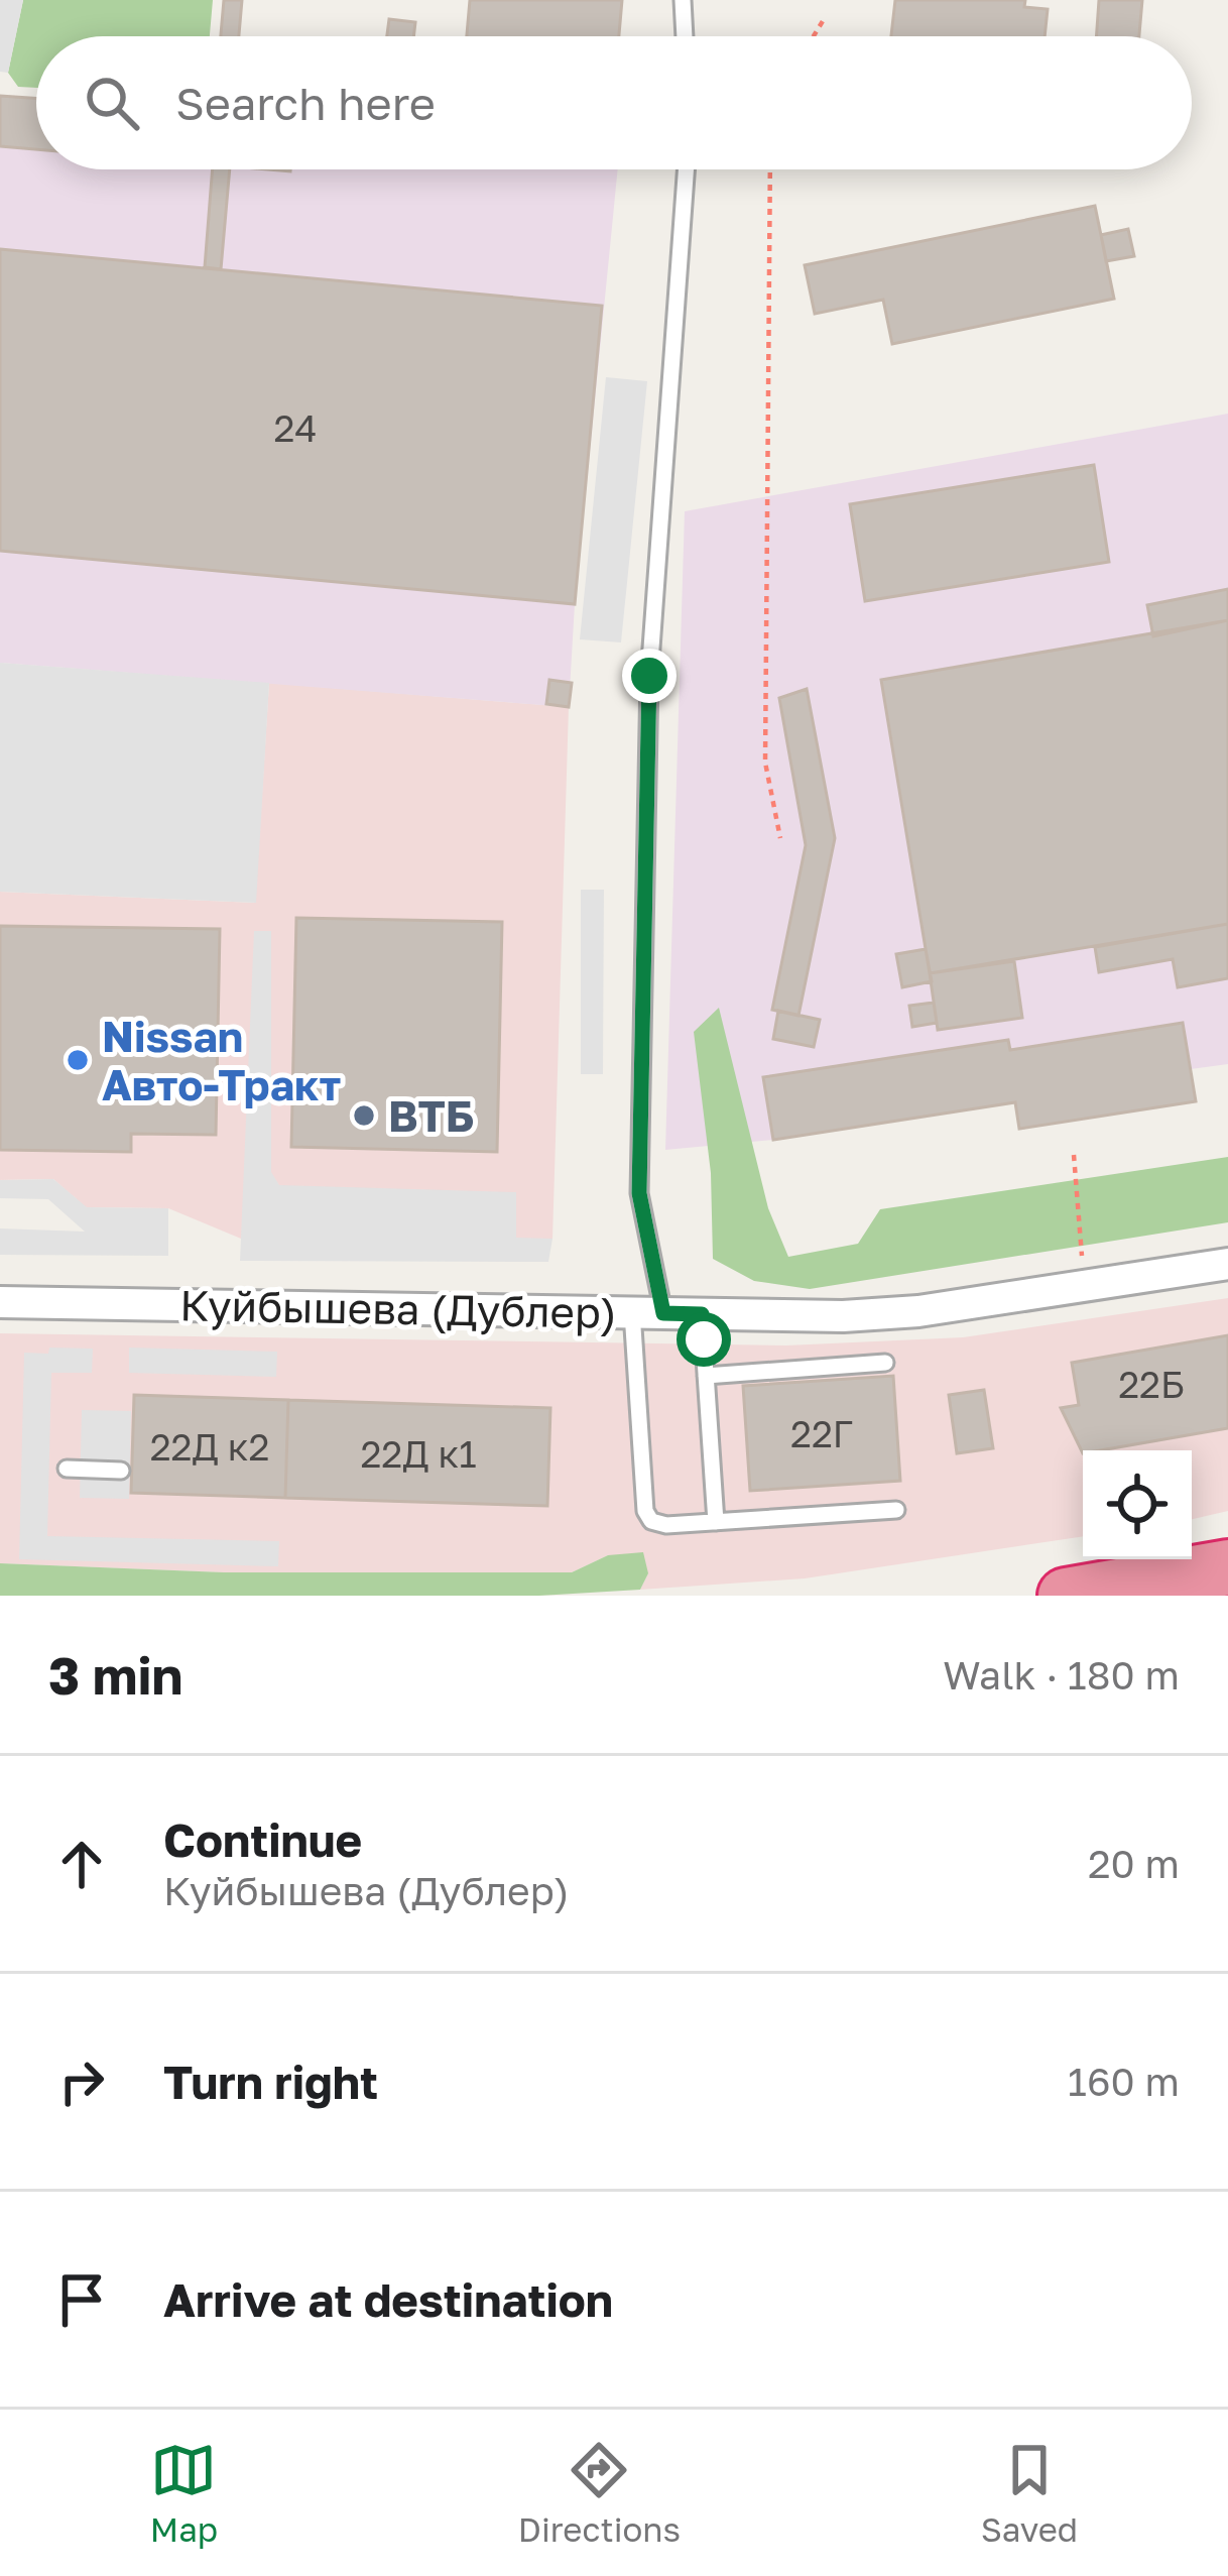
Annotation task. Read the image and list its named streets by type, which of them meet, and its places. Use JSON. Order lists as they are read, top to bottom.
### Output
{
  "streets": {
    "street": ["Куйбышева (Дублер)"]
  },
  "places": ["Nissan Авто-Тракт", "ВТБ"],
  "house_numbers": [
    "24",
    "22Б",
    "22Г",
    "22Д к2",
    "22Д к1"
  ],
  "page": {
    "search": "Search here",
    "heading": ["3 min", "Walk · 180 m"],
    "list": [
      ["Continue", "Куйбышева (Дублер)", "20 m"],
      ["Turn right", "160 m"],
      "Arrive at destination"
    ],
    "nav": ["Map", "Directions", "Saved"]
  }
}
